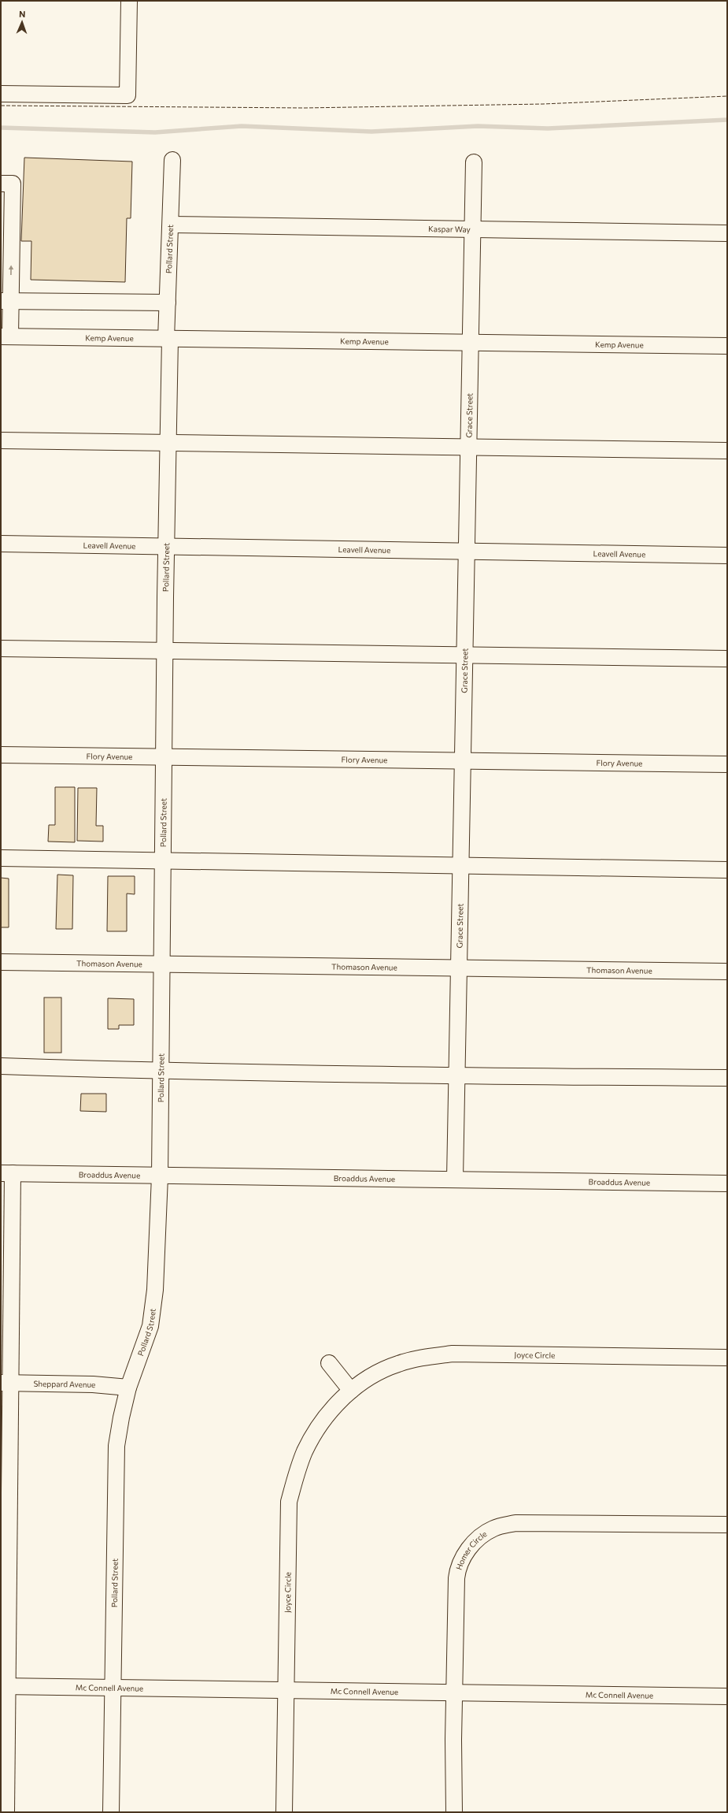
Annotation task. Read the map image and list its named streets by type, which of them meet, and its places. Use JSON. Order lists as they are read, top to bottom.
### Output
{
  "streets": {
    "street": [
      "Kaspar Way",
      "Pollard Street",
      "Kemp Avenue",
      "Grace Street",
      "Leavell Avenue",
      "Flory Avenue",
      "Thomason Avenue",
      "Broaddus Avenue",
      "Joyce Circle",
      "Sheppard Avenue",
      "Homer Circle",
      "Mc Connell Avenue"
    ]
  },
  "crossings": [
    ["Kaspar Way", "Pollard Street"],
    ["Kaspar Way", "Grace Street"],
    ["Pollard Street", "Kemp Avenue"],
    ["Pollard Street", "Leavell Avenue"],
    ["Pollard Street", "Flory Avenue"],
    ["Pollard Street", "Thomason Avenue"],
    ["Pollard Street", "Broaddus Avenue"],
    ["Pollard Street", "Sheppard Avenue"],
    ["Pollard Street", "Mc Connell Avenue"],
    ["Kemp Avenue", "Grace Street"],
    ["Grace Street", "Leavell Avenue"],
    ["Grace Street", "Flory Avenue"],
    ["Grace Street", "Thomason Avenue"],
    ["Grace Street", "Broaddus Avenue"],
    ["Joyce Circle", "Mc Connell Avenue"],
    ["Homer Circle", "Mc Connell Avenue"]
  ],
  "north": "top"
}
